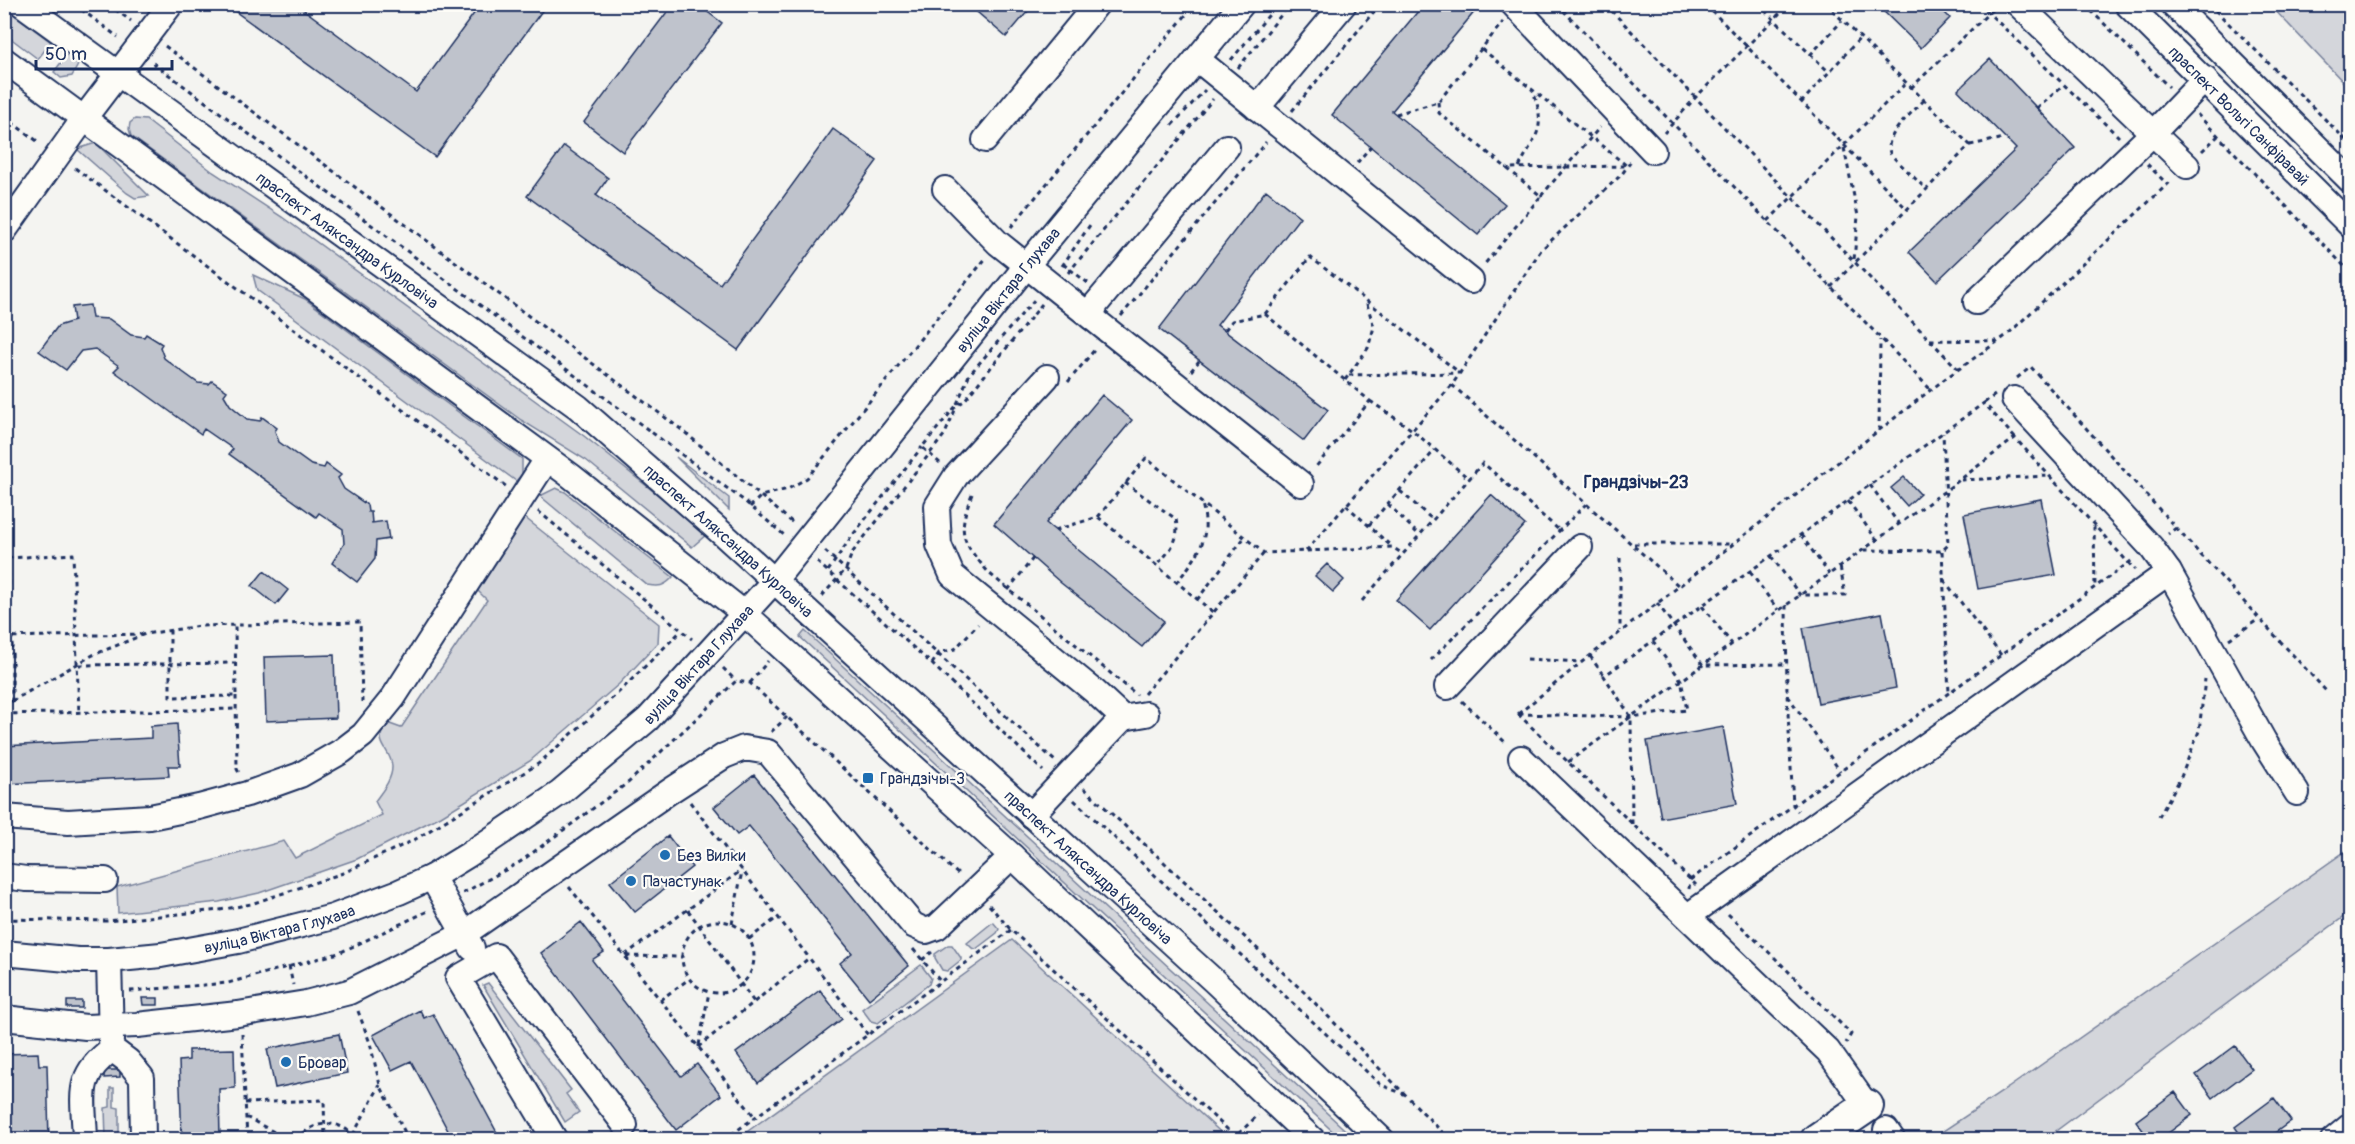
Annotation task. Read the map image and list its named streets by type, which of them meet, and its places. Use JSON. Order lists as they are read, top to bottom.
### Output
{
  "streets": {
    "street": ["праспект Вольгі Санфіравай", "праспект Аляксандра Курловіча", "вуліца Віктара Глухава"]
  },
  "crossings": [
    ["праспект Аляксандра Курловіча", "вуліца Віктара Глухава"]
  ],
  "districts": ["Грандзічы-23"],
  "places": {
    "transit": ["Грандзічы-3"],
    "other": ["Без Вилки", "Пачастунак", "Бровар"]
  },
  "scale_bar": "50 m"
}
